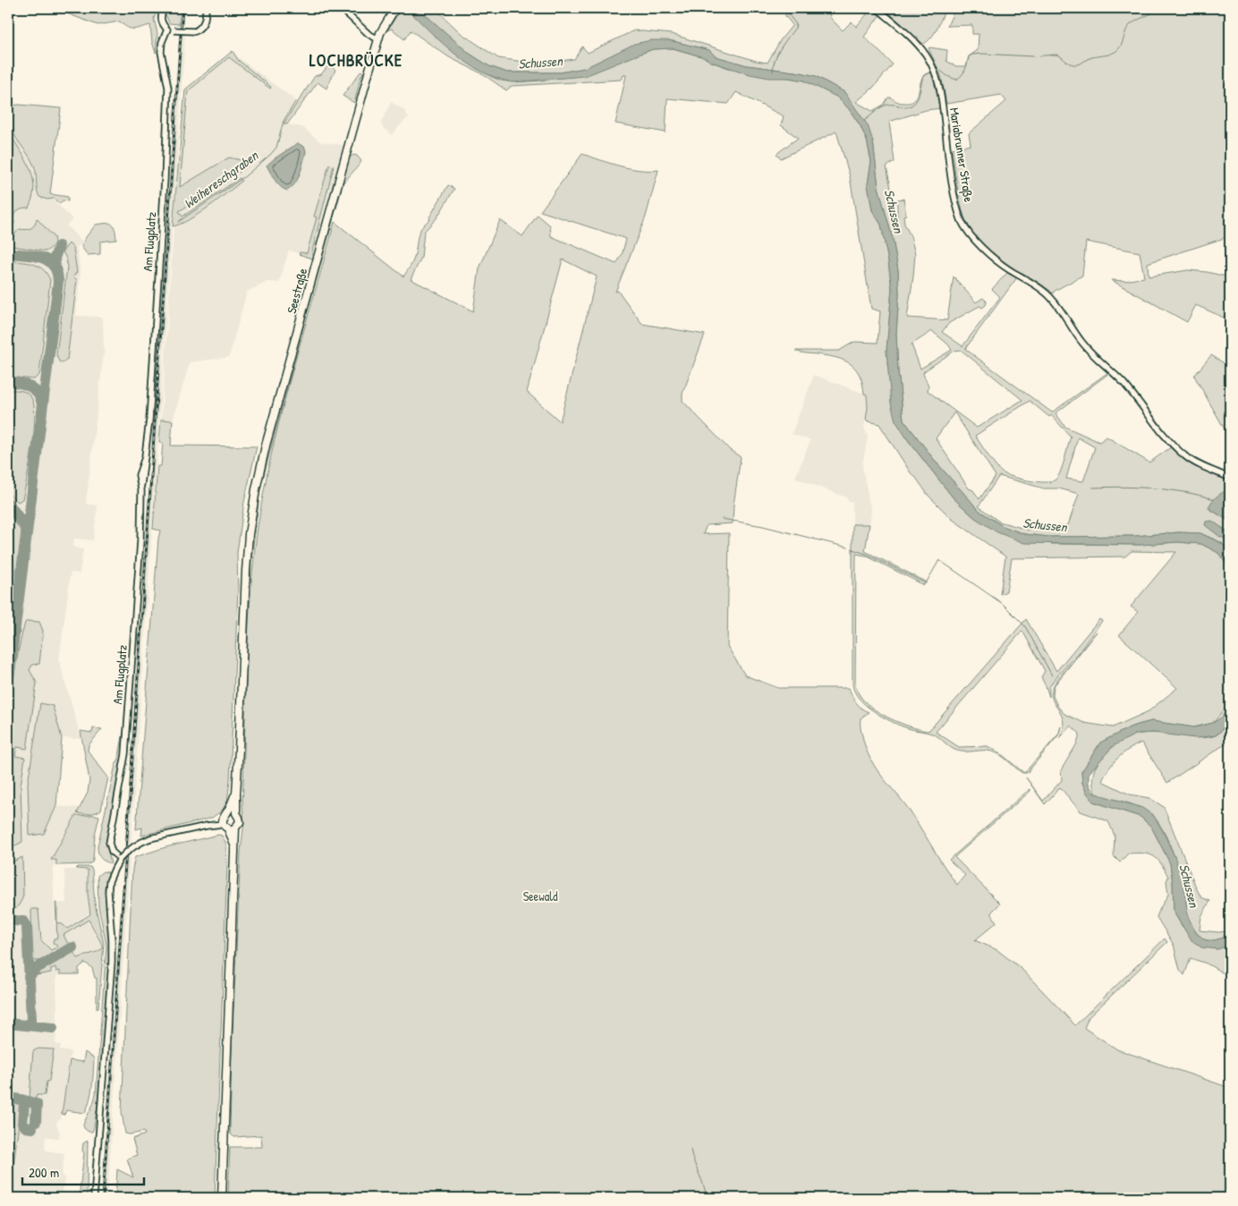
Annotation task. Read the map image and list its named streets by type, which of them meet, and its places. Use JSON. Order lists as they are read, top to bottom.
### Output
{
  "streets": {
    "main road": ["Seestraße"],
    "street": ["Mariabrunner Straße", "Am Flugplatz"]
  },
  "districts": ["LOCHBRÜCKE"],
  "water": ["Schussen", "Weihereschgraben"],
  "parks": ["Seewald"],
  "scale_bar": "200 m"
}
